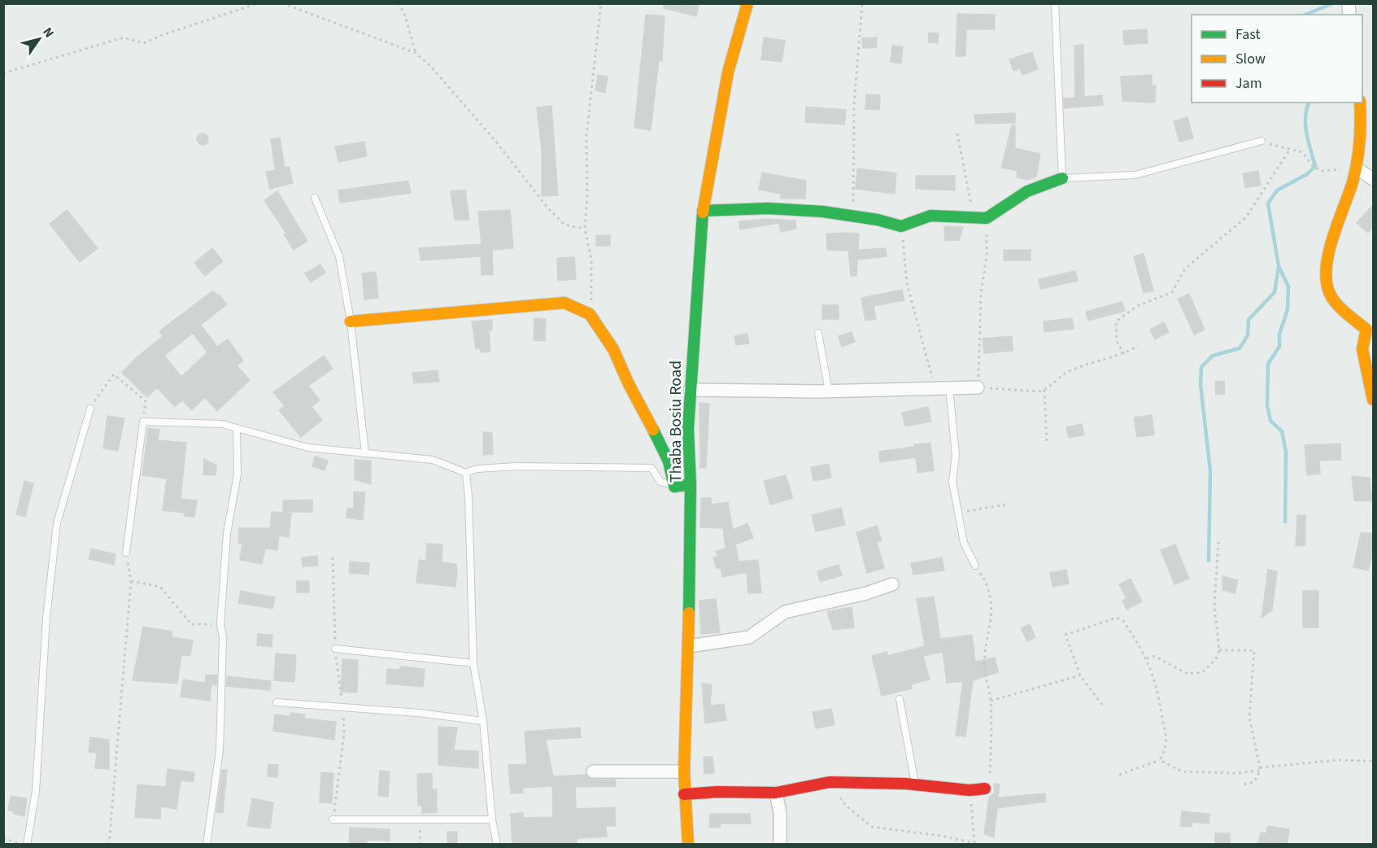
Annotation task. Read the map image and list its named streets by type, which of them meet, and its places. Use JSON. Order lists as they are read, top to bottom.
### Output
{
  "streets": {
    "street": ["Thaba Bosiu Road"]
  },
  "legend": ["Fast", "Slow", "Jam"],
  "north": "top right"
}
